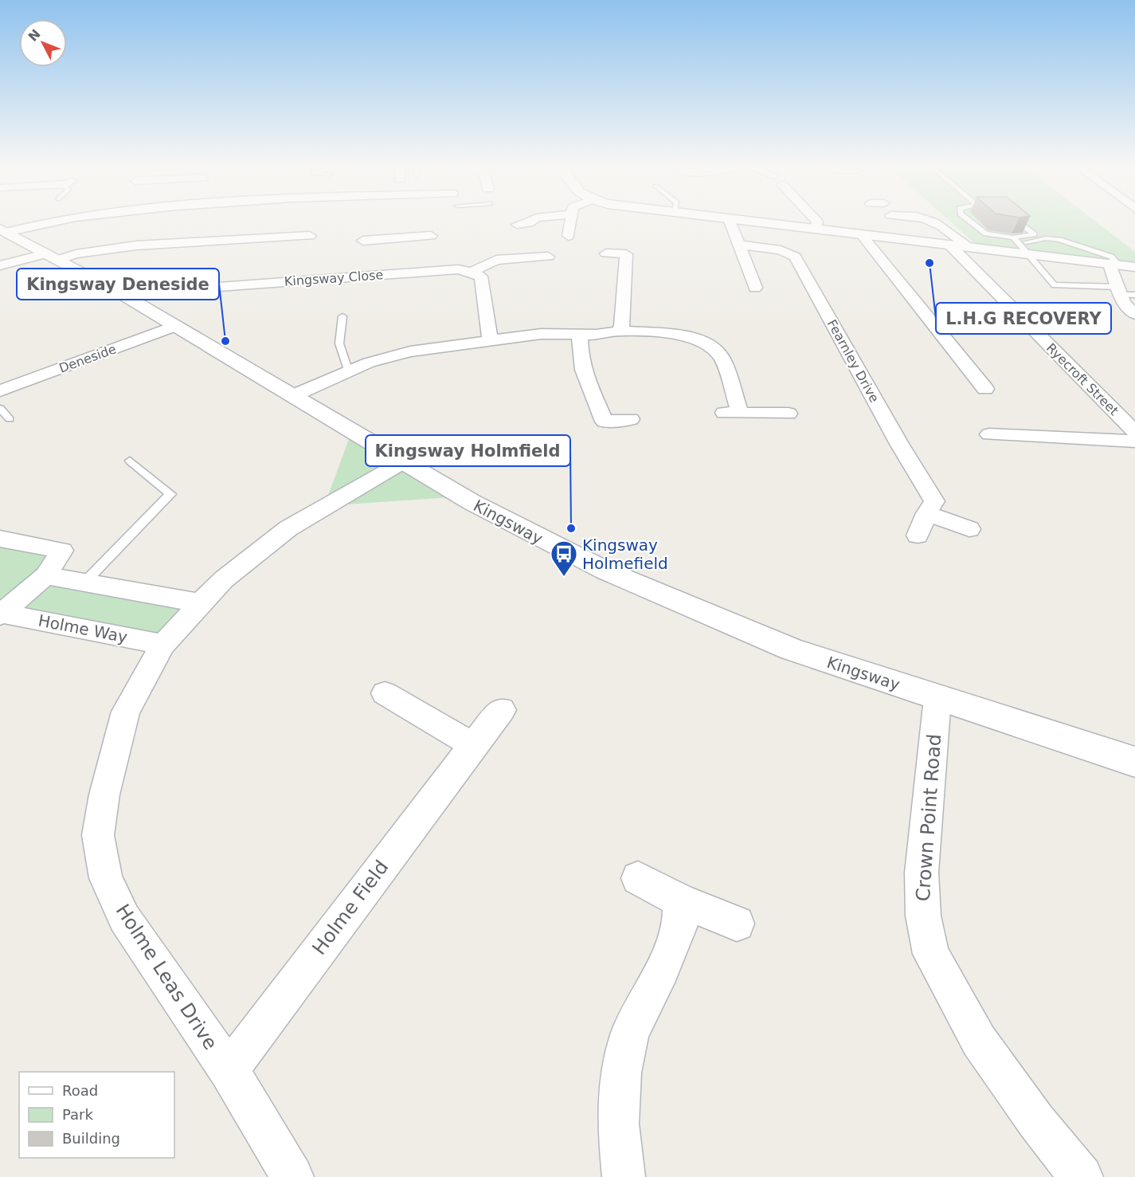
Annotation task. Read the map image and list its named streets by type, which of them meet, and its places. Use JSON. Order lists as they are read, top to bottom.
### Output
{
  "streets": {
    "main road": ["Kingsway"],
    "street": [
      "Kingsway Close",
      "Deneside",
      "Fearnley Drive",
      "Ryecroft Street",
      "Holme Way",
      "Crown Point Road",
      "Holme Field",
      "Holme Leas Drive"
    ]
  },
  "crossings": [
    ["Kingsway Close", "Kingsway"],
    ["Deneside", "Kingsway"],
    ["Kingsway", "Crown Point Road"],
    ["Kingsway", "Holme Leas Drive"],
    ["Holme Way", "Holme Leas Drive"],
    ["Holme Field", "Holme Leas Drive"]
  ],
  "places": {
    "other": ["L.H.G RECOVERY", "Kingsway Deneside", "Kingsway Holmfield"],
    "bus stop": ["Kingsway Holmefield"]
  },
  "legend": ["Road", "Park", "Building"],
  "north": "top left"
}
